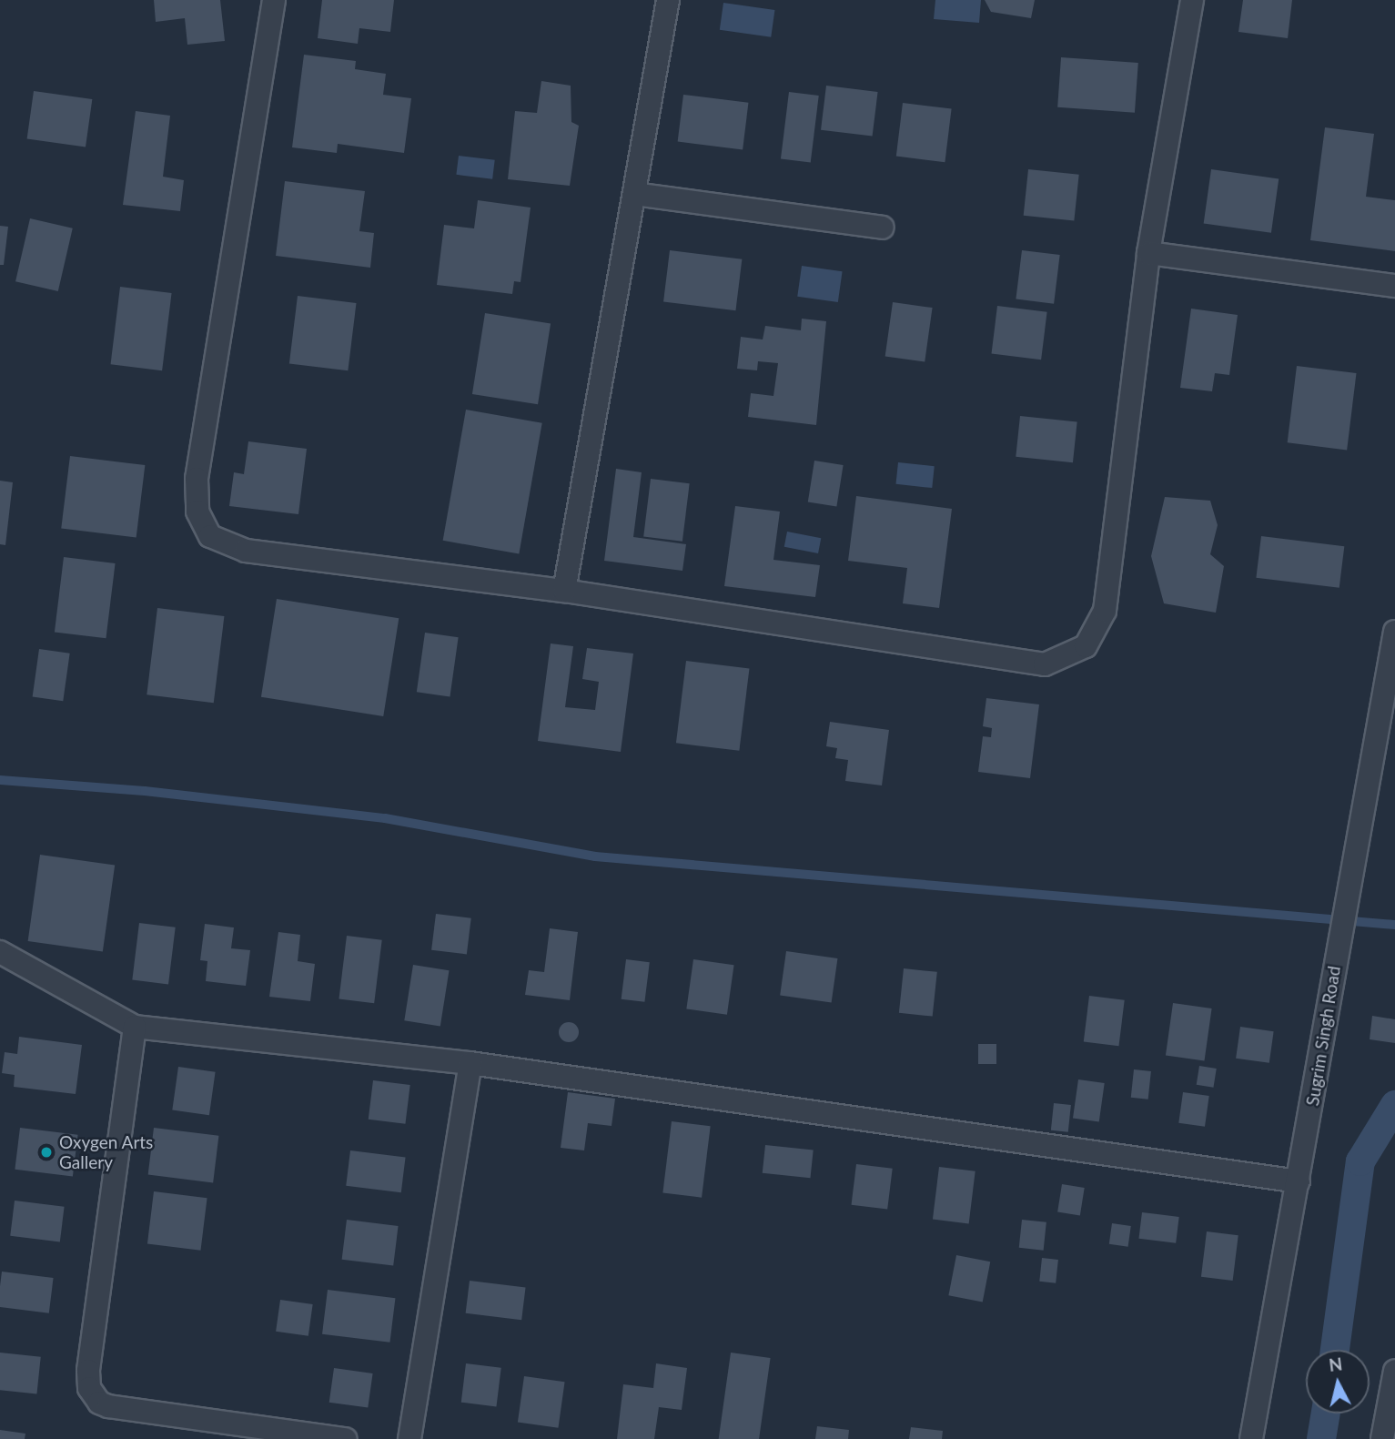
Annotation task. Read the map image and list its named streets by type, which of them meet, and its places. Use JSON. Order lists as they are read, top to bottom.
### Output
{
  "streets": {
    "street": ["Sugrim Singh Road"]
  },
  "places": ["Oxygen Arts Gallery"],
  "north": "top"
}
